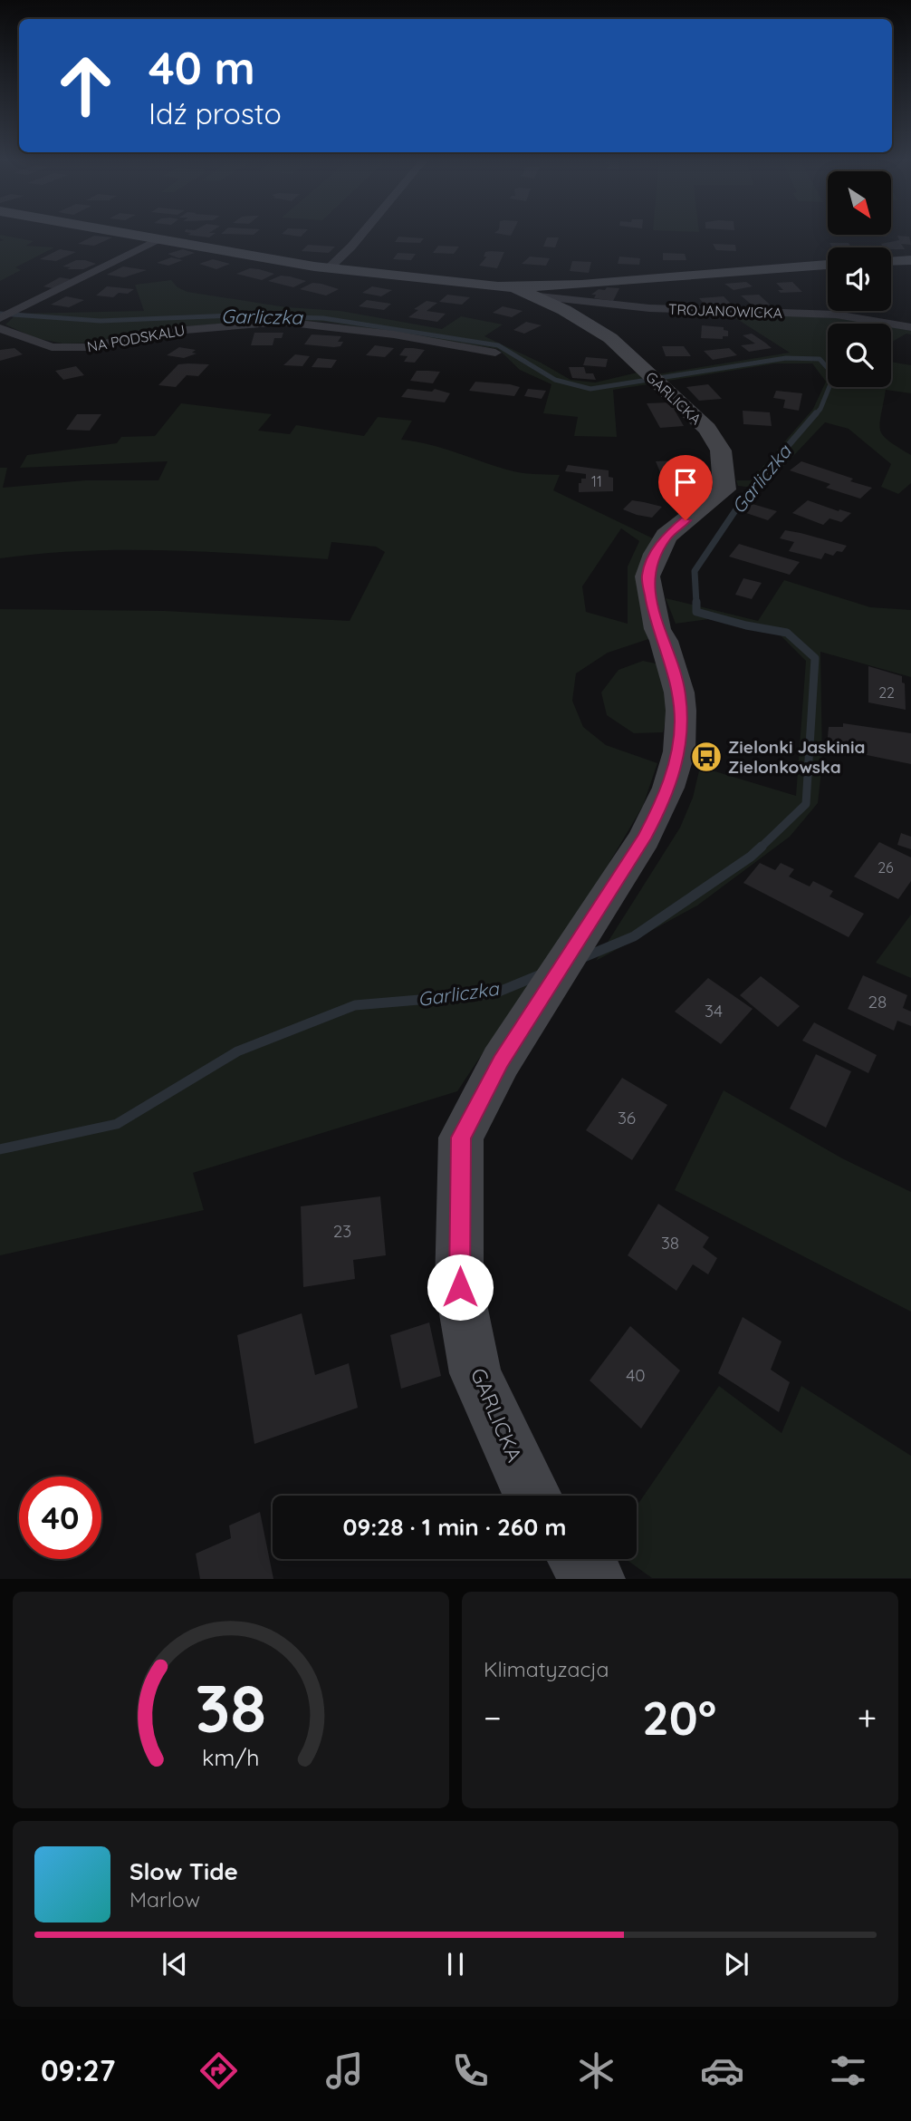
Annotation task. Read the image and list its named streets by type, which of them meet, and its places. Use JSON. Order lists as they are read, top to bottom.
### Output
{
  "streets": {
    "street": ["TROJANOWICKA", "NA PODSKALU", "GARLICKA"]
  },
  "crossings": [
    ["TROJANOWICKA", "GARLICKA"]
  ],
  "water": ["Garliczka"],
  "places": {
    "bus stop": ["Zielonki Jaskinia Zielonkowska"]
  },
  "house_numbers": [
    "11",
    "22",
    "26",
    "28",
    "34",
    "36",
    "23",
    "38",
    "40"
  ],
  "north": "bottom right",
  "page": {
    "turn": ["40 m", "Idź prosto"],
    "limit": "40",
    "trip": "09:28 · 1 min · 260 m",
    "tile": "Klimatyzacja",
    "heat": ["−", "20°", "+"],
    "song": ["Slow Tide", "Marlow"],
    "tabs": "09:27",
    "gauge": ["38", "km/h"]
  }
}
